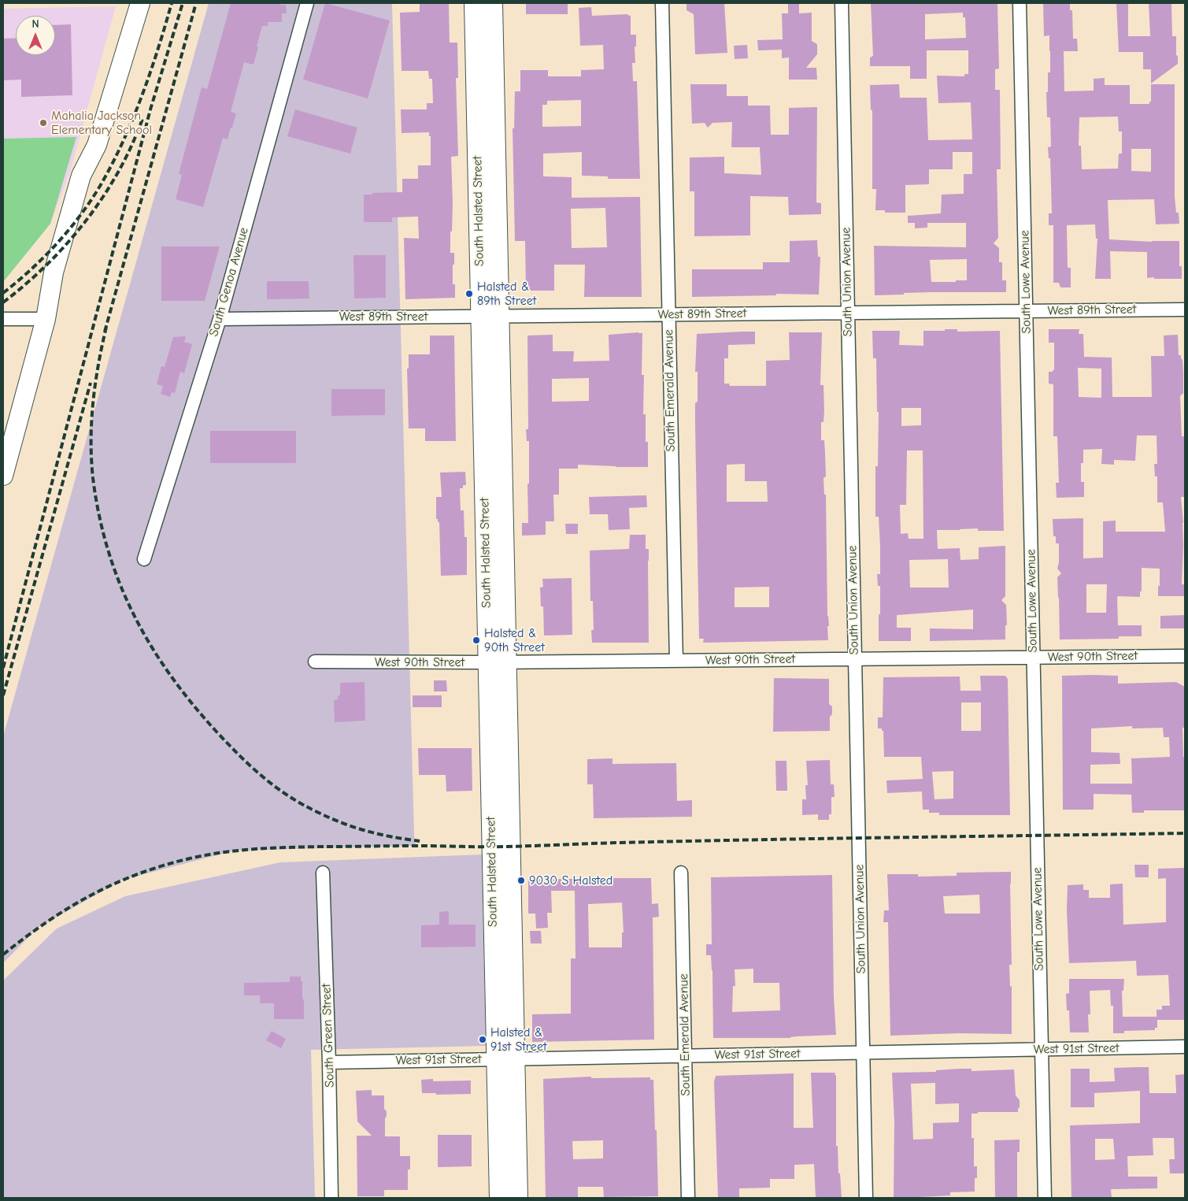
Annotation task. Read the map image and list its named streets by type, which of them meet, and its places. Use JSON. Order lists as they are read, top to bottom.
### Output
{
  "streets": {
    "main road": ["South Halsted Street"],
    "street": [
      "South Genoa Avenue",
      "South Union Avenue",
      "South Lowe Avenue",
      "West 89th Street",
      "South Emerald Avenue",
      "West 90th Street",
      "South Green Street",
      "West 91st Street"
    ]
  },
  "crossings": [
    ["South Halsted Street", "West 89th Street"],
    ["South Halsted Street", "West 90th Street"],
    ["South Halsted Street", "West 91st Street"],
    ["South Genoa Avenue", "West 89th Street"],
    ["South Union Avenue", "West 89th Street"],
    ["South Union Avenue", "West 90th Street"],
    ["South Union Avenue", "West 91st Street"],
    ["South Lowe Avenue", "West 89th Street"],
    ["South Lowe Avenue", "West 90th Street"],
    ["South Lowe Avenue", "West 91st Street"],
    ["West 89th Street", "South Emerald Avenue"],
    ["South Emerald Avenue", "West 90th Street"],
    ["South Emerald Avenue", "West 91st Street"],
    ["South Green Street", "West 91st Street"]
  ],
  "places": [
    "Mahalia Jackson Elementary School",
    "Halsted & 89th Street",
    "Halsted & 90th Street",
    "9030 S Halsted",
    "Halsted & 91st Street"
  ],
  "north": "top"
}
